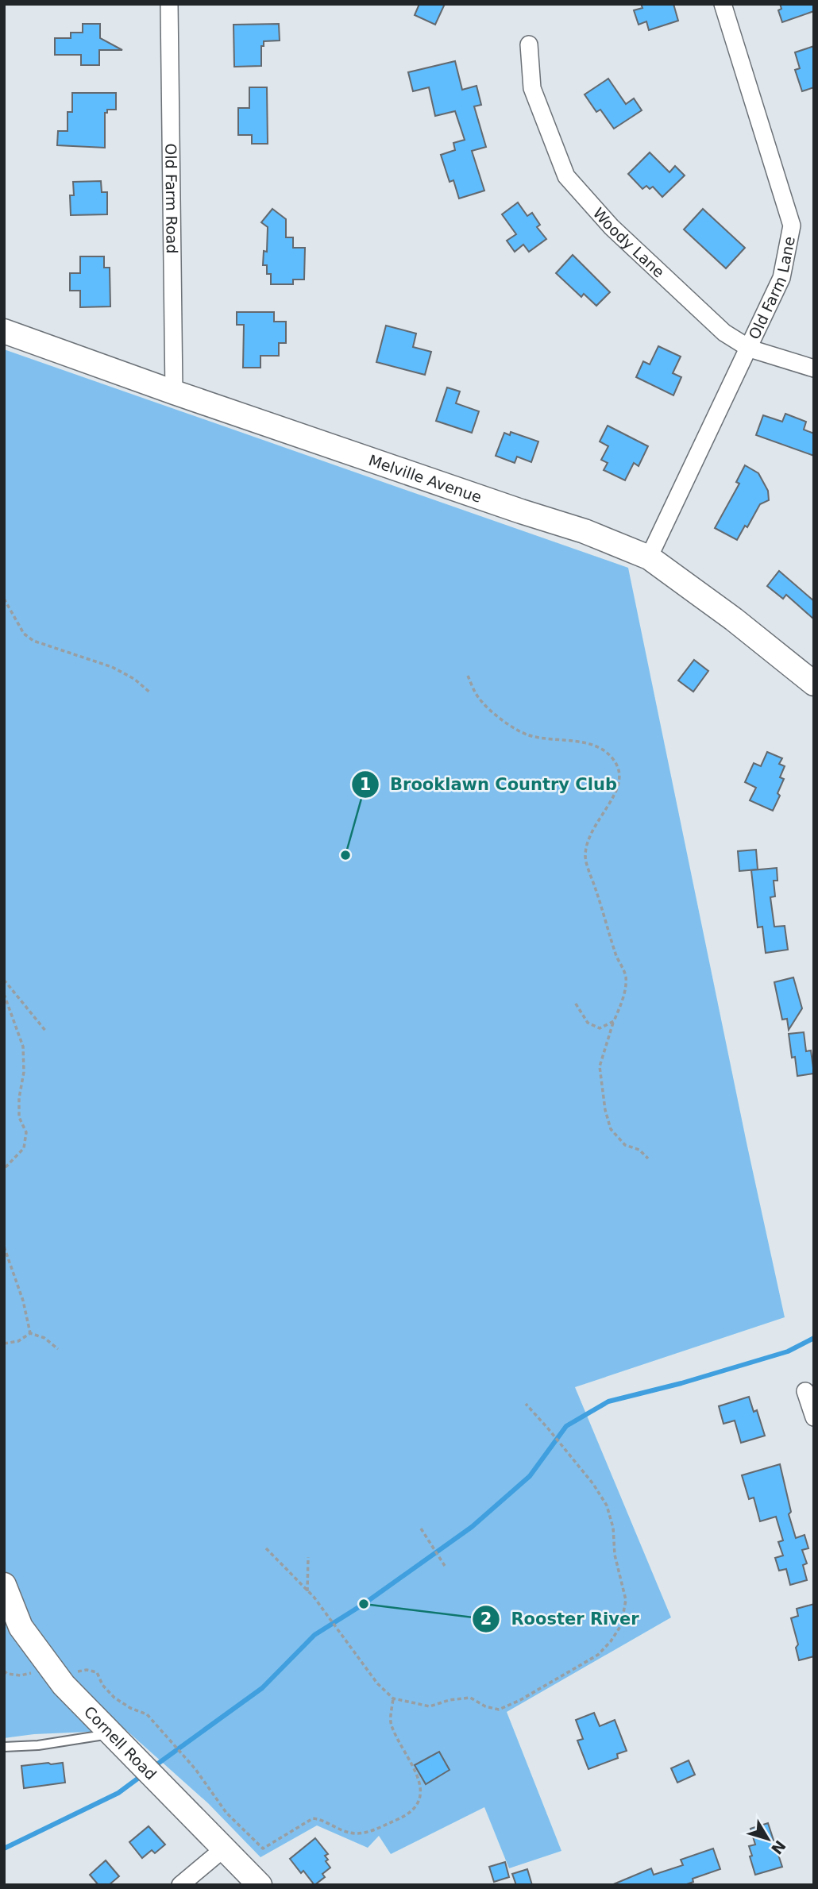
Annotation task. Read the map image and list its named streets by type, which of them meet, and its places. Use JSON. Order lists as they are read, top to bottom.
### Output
{
  "streets": {
    "street": [
      "Old Farm Road",
      "Woody Lane",
      "Old Farm Lane",
      "Melville Avenue",
      "Cornell Road"
    ]
  },
  "crossings": [
    ["Old Farm Road", "Melville Avenue"],
    ["Woody Lane", "Old Farm Lane"],
    ["Old Farm Lane", "Melville Avenue"]
  ],
  "places": ["Brooklawn Country Club", "Rooster River"],
  "north": "bottom right"
}
